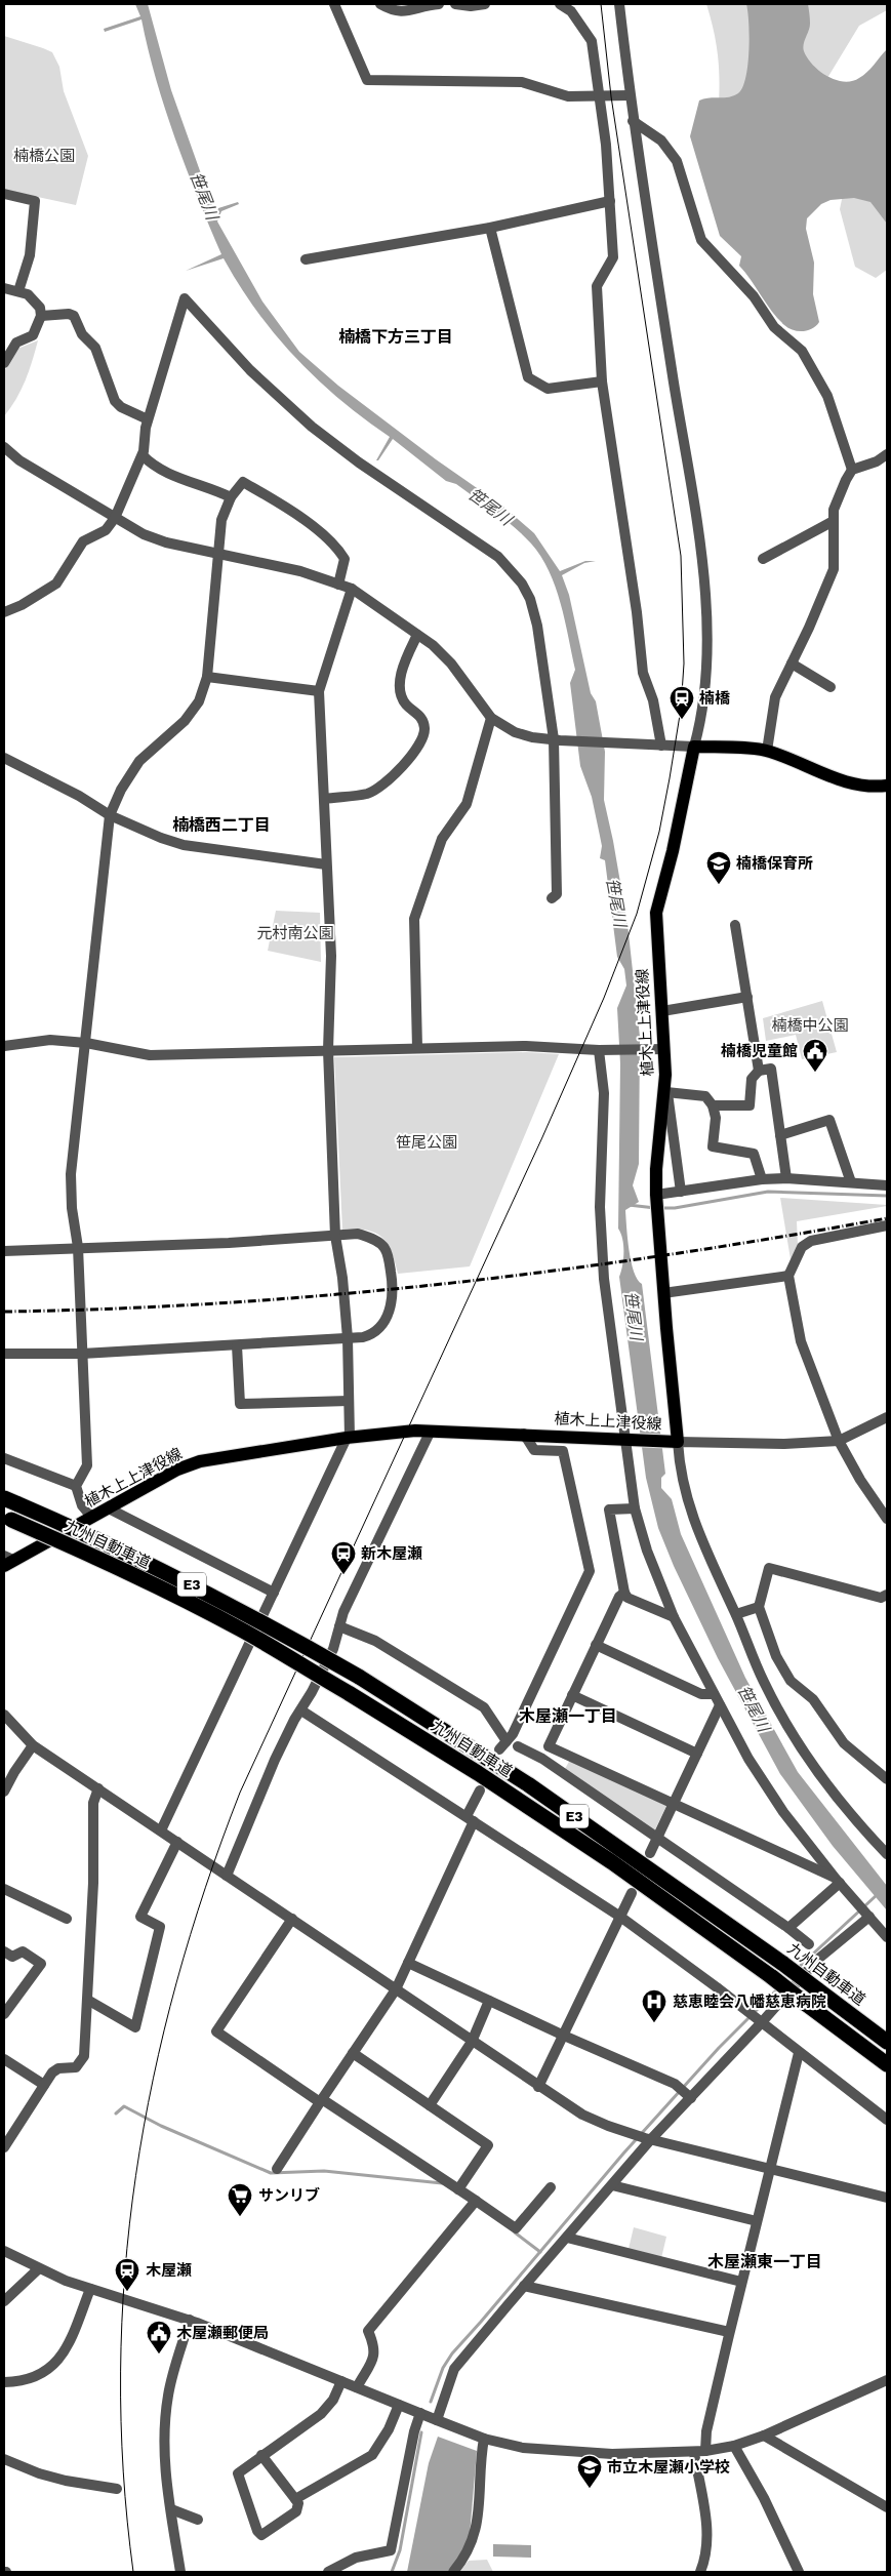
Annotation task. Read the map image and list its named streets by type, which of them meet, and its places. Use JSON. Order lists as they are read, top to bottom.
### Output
{
  "streets": {
    "highway": ["九州自動車道", "E3"],
    "main road": ["植木上上津役線"]
  },
  "districts": [
    "楠橋下方三丁目",
    "楠橋西二丁目",
    "木屋瀬一丁目",
    "木屋瀬東一丁目"
  ],
  "water": ["笹尾川"],
  "parks": [
    "楠橋公園",
    "元村南公園",
    "楠橋中公園",
    "笹尾公園"
  ],
  "places": {
    "station": ["楠橋", "新木屋瀬", "木屋瀬"],
    "school or university": ["楠橋保育所", "市立木屋瀬小学校"],
    "public building": ["楠橋児童館", "木屋瀬郵便局"],
    "hospital": ["慈恵睦会八幡慈恵病院"],
    "supermarket": ["サンリブ"]
  }
}
